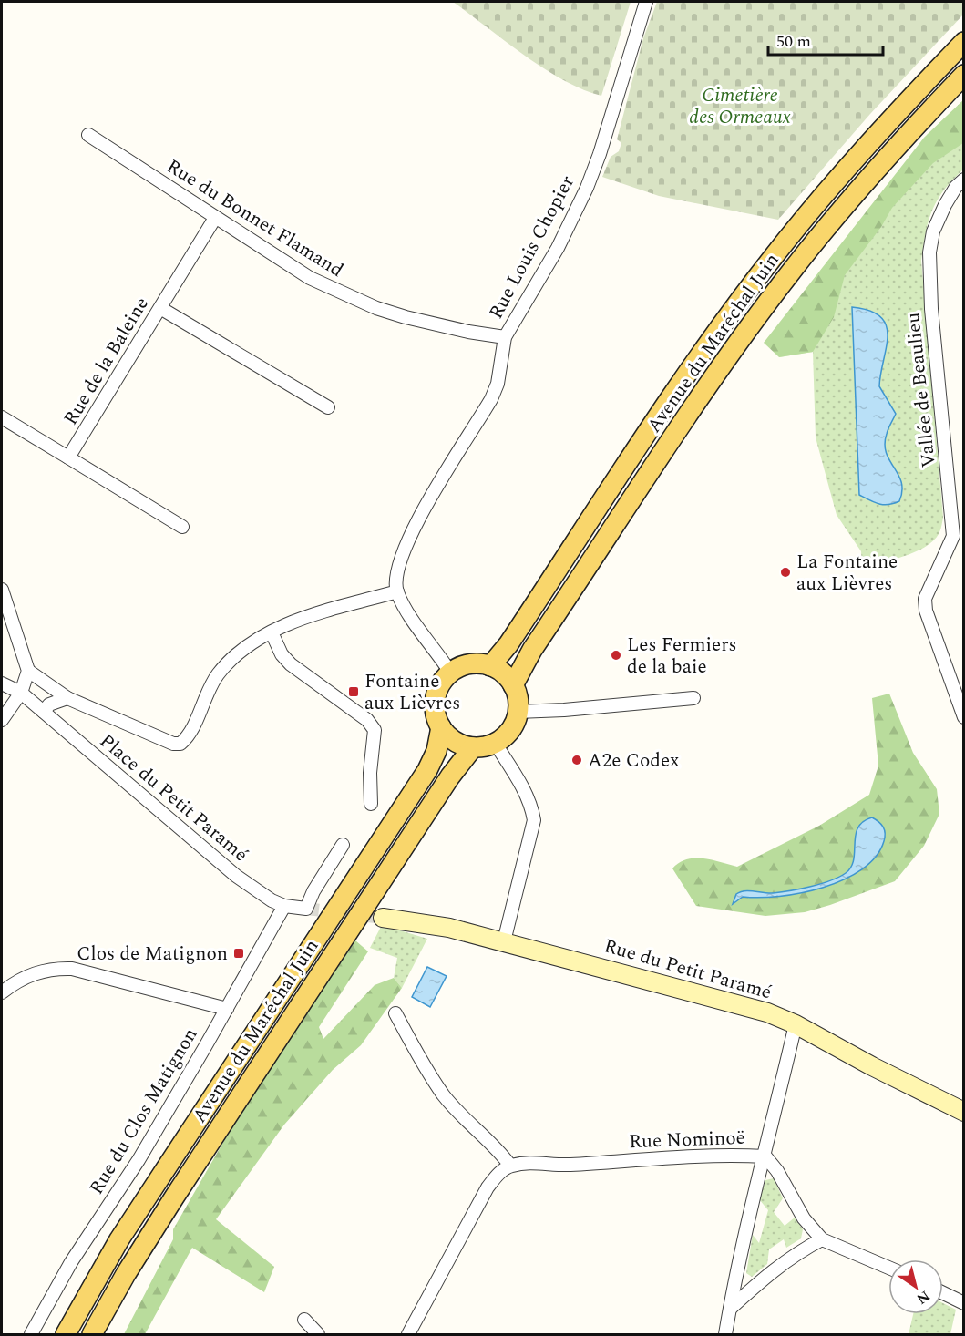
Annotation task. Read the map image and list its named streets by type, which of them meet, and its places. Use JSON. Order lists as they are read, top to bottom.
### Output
{
  "streets": {
    "main road": ["Avenue du Maréchal Juin"],
    "street": [
      "Rue du Bonnet Flamand",
      "Rue Louis Chopier",
      "Rue de la Baleine",
      "Vallée de Beaulieu",
      "Place du Petit Paramé",
      "Rue du Petit Paramé",
      "Rue du Clos Matignon",
      "Rue Nominoë"
    ]
  },
  "crossings": [
    ["Rue du Bonnet Flamand", "Rue Louis Chopier"],
    ["Rue du Bonnet Flamand", "Rue de la Baleine"],
    ["Place du Petit Paramé", "Rue du Clos Matignon"]
  ],
  "parks": ["Cimetière des Ormeaux"],
  "places": {
    "other": ["La Fontaine aux Lièvres", "Les Fermiers de la baie", "A2e Codex"],
    "transit": ["Fontaine aux Lièvres", "Clos de Matignon"]
  },
  "scale_bar": "50 m",
  "north": "bottom right"
}
